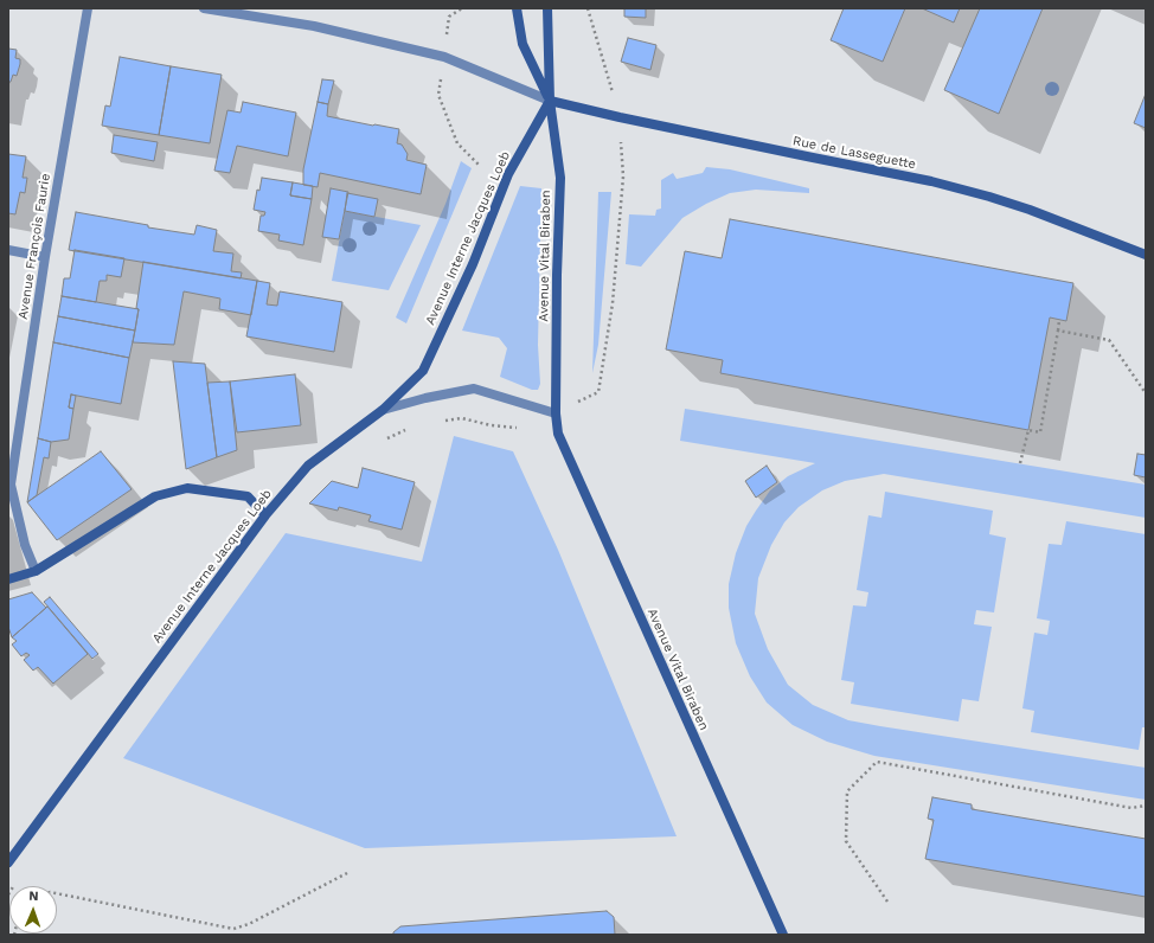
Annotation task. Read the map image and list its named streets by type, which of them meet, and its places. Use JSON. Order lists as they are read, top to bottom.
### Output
{
  "streets": {
    "main road": ["Rue de Lasseguette", "Avenue Interne Jacques Loeb", "Avenue Vital Biraben"],
    "street": ["Avenue François Faurie"]
  },
  "crossings": [
    ["Rue de Lasseguette", "Avenue Interne Jacques Loeb"],
    ["Rue de Lasseguette", "Avenue Vital Biraben"],
    ["Avenue Interne Jacques Loeb", "Avenue Vital Biraben"]
  ],
  "north": "top"
}
